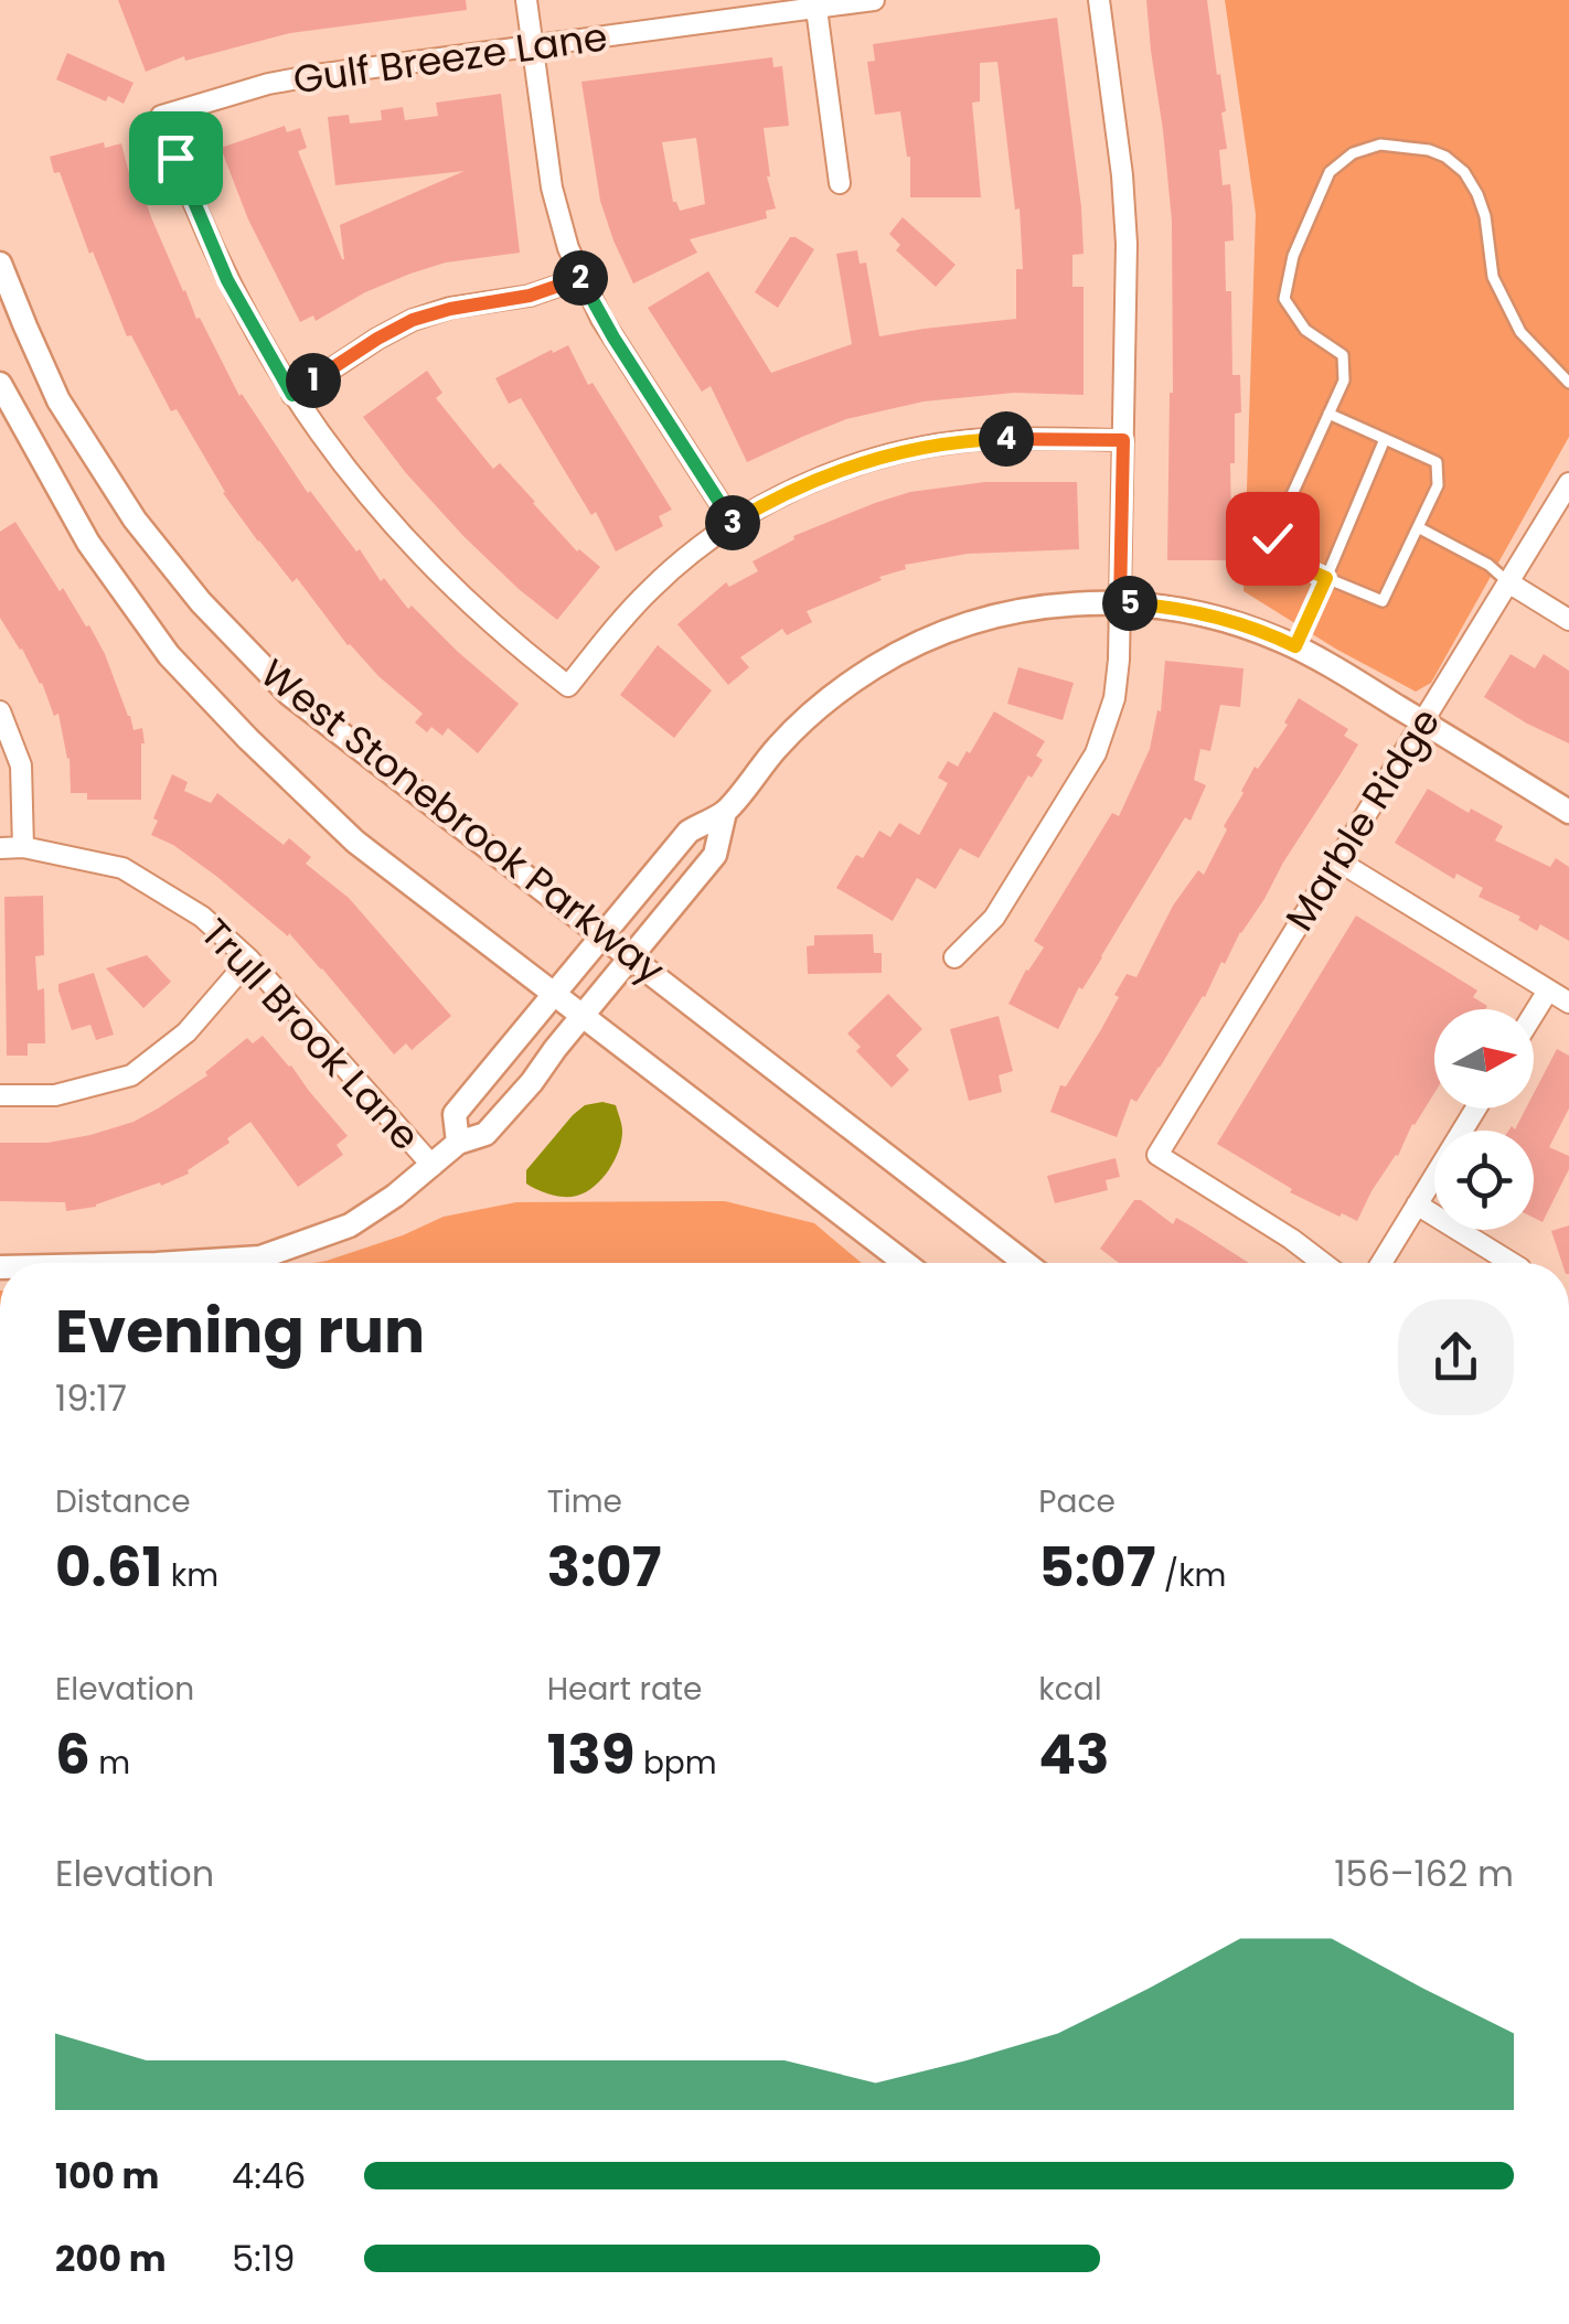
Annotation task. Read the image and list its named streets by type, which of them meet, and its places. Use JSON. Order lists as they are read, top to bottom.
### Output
{
  "streets": {
    "street": [
      "Gulf Breeze Lane",
      "Marble Ridge",
      "West Stonebrook Parkway",
      "Trull Brook Lane"
    ]
  },
  "north": "right",
  "page": {
    "pins": [
      "2",
      "1",
      "4",
      "3",
      "5"
    ],
    "heading": ["Evening run", "19:17"],
    "stats": [
      ["Distance", "0.61 km"],
      ["Time", "3:07"],
      ["Pace", "5:07 /km"],
      ["Elevation", "6 m"],
      ["Heart rate", "139 bpm"],
      ["kcal", "43"]
    ],
    "chart": ["Elevation", "156–162 m"],
    "list": [
      {
        "name": "100 m",
        "note": "4:46"
      },
      {
        "name": "200 m",
        "note": "5:19"
      }
    ]
  }
}
